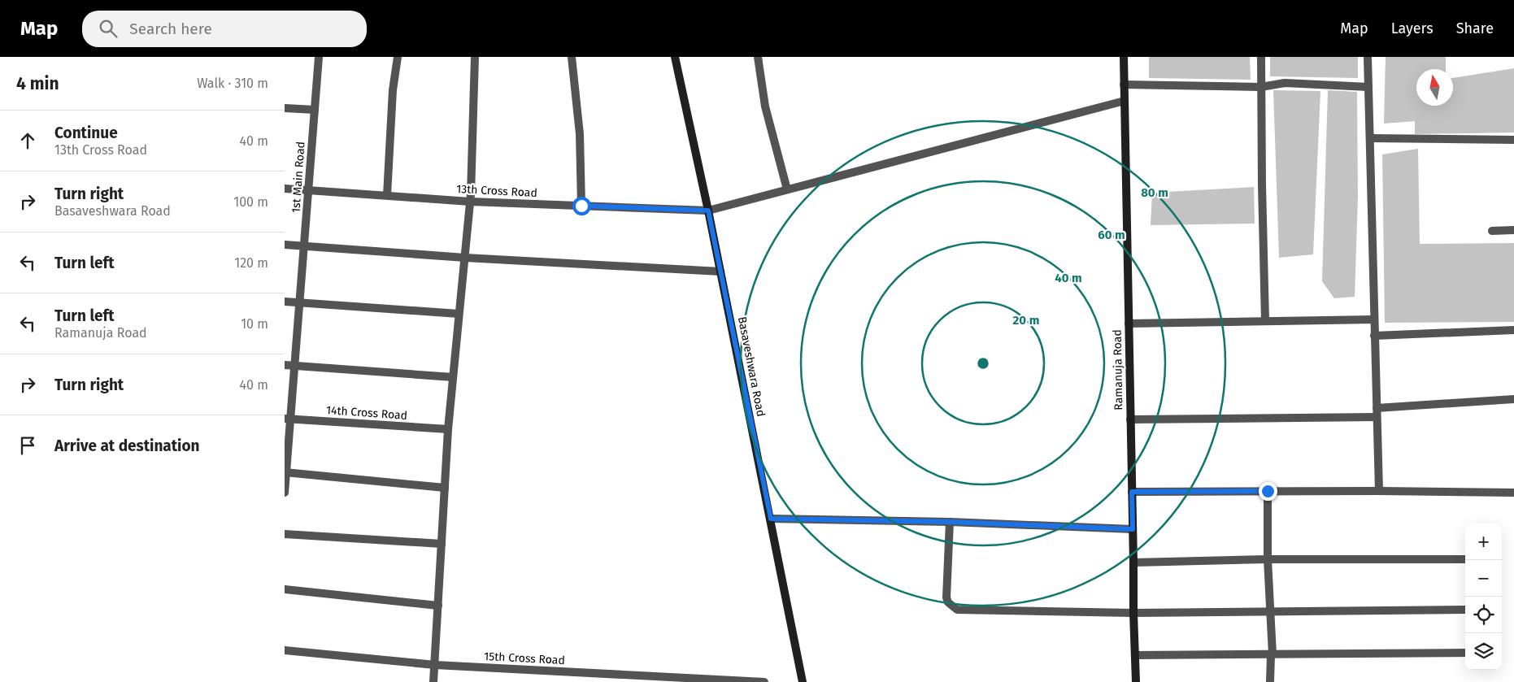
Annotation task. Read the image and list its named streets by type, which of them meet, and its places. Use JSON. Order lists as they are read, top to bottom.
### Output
{
  "streets": {
    "street": [
      "1st Main Road",
      "13th Cross Road",
      "Basaveshwara Road",
      "Ramanuja Road",
      "14th Cross Road",
      "15th Cross Road"
    ]
  },
  "crossings": [
    ["1st Main Road", "13th Cross Road"],
    ["1st Main Road", "14th Cross Road"],
    ["13th Cross Road", "Basaveshwara Road"],
    ["13th Cross Road", "Ramanuja Road"]
  ],
  "north": "top",
  "page": {
    "header": "Map",
    "search": "Search here",
    "nav": ["Map", "Layers", "Share"],
    "heading": ["4 min", "Walk · 310 m"],
    "list": [
      ["Continue", "13th Cross Road", "40 m"],
      ["Turn right", "Basaveshwara Road", "100 m"],
      ["Turn left", "120 m"],
      ["Turn left", "Ramanuja Road", "10 m"],
      ["Turn right", "40 m"],
      "Arrive at destination"
    ],
    "map_buttons": ["+", "−"]
  },
  "rings": [
    "80 m",
    "60 m",
    "40 m",
    "20 m"
  ]
}
